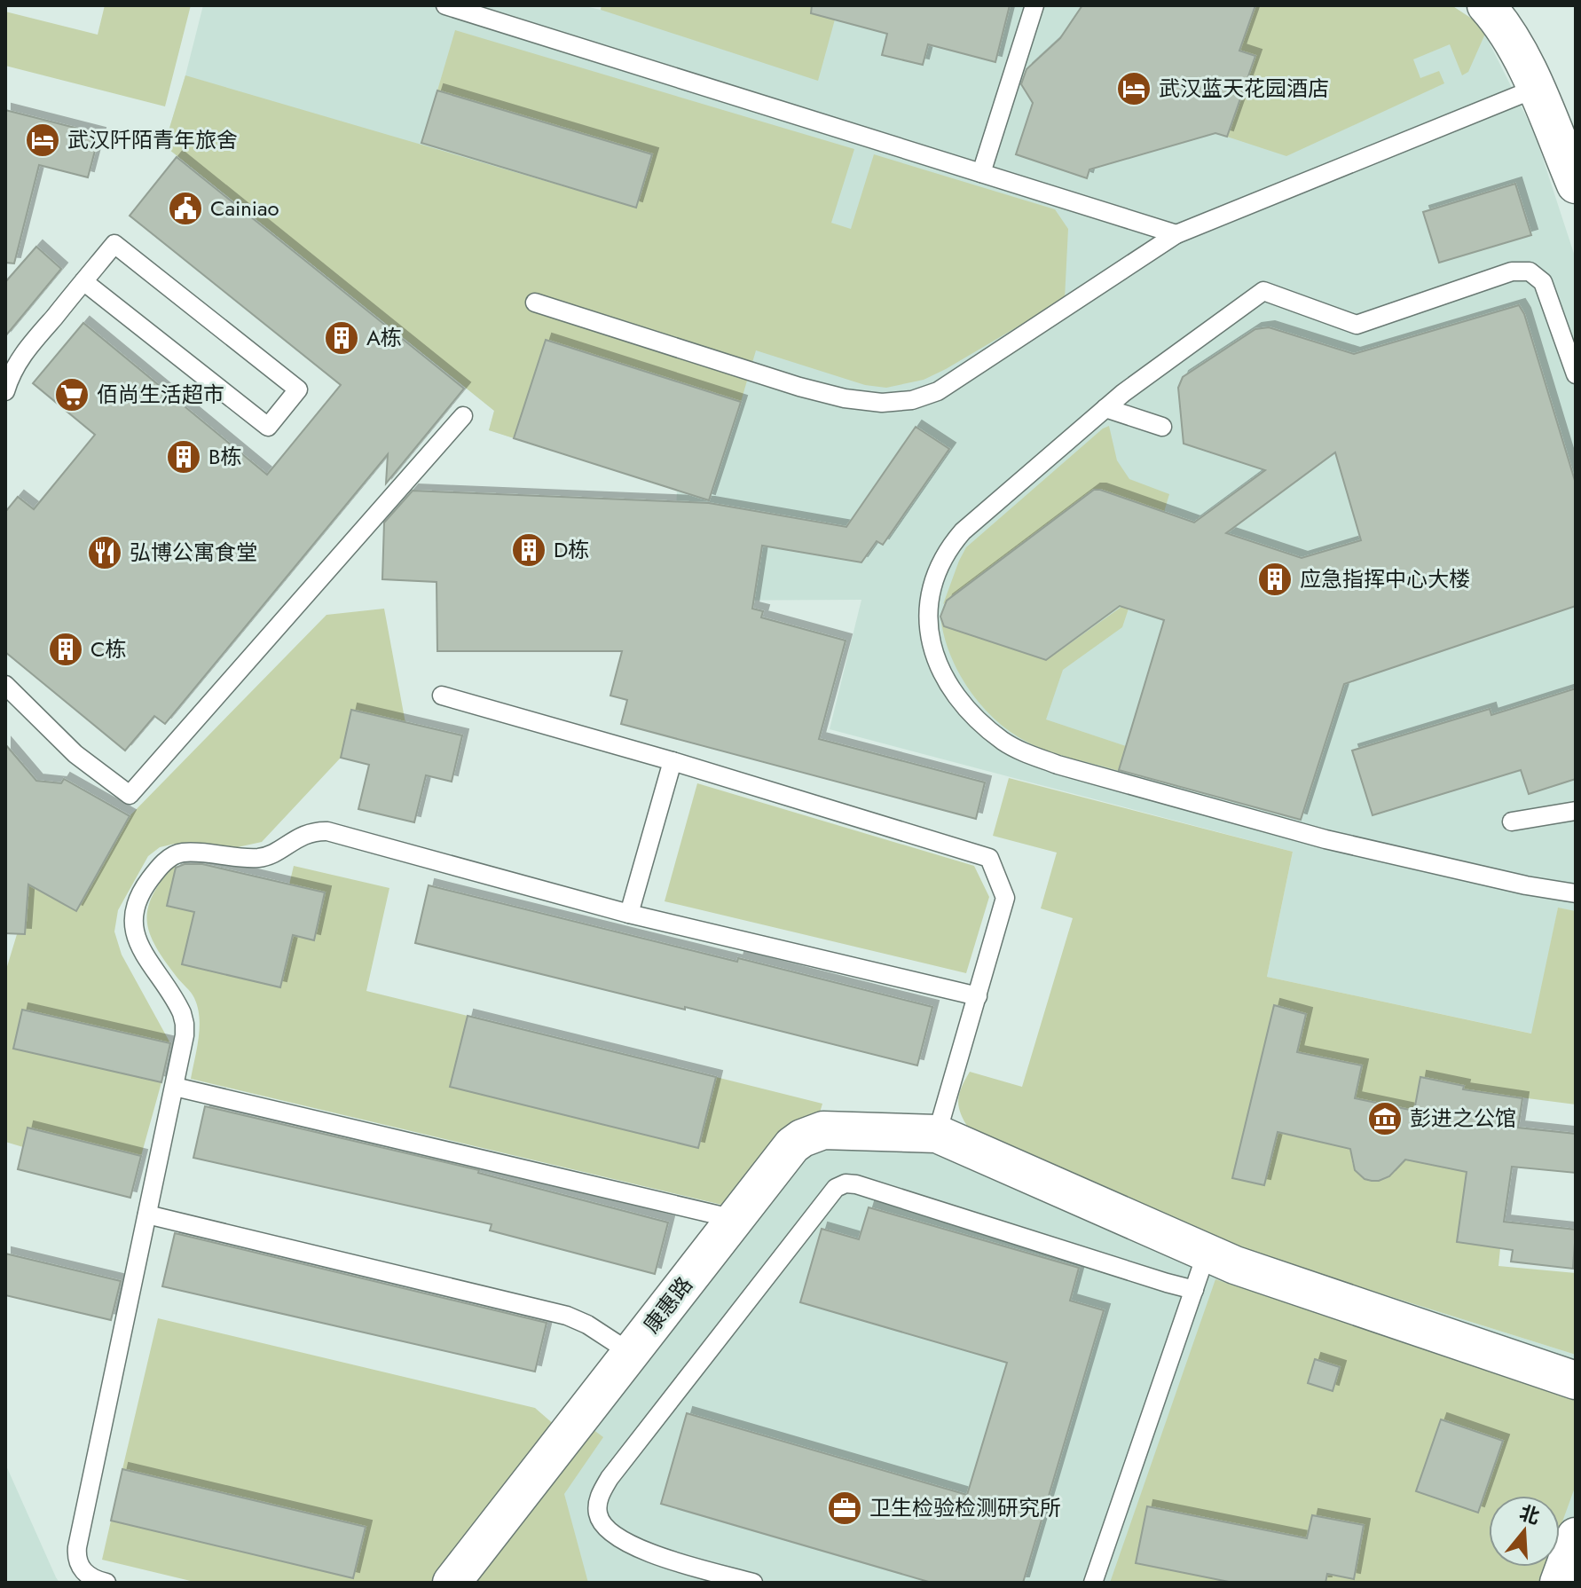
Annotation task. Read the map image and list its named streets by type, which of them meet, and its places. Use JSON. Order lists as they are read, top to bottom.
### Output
{
  "streets": {
    "street": ["康惠路"]
  },
  "places": {
    "hotel": ["武汉蓝天花园酒店", "武汉阡陌青年旅舍"],
    "public building": ["Cainiao"],
    "building": [
      "A栋",
      "B栋",
      "D栋",
      "应急指挥中心大楼",
      "C栋"
    ],
    "supermarket": ["佰尚生活超市"],
    "restaurant": ["弘博公寓食堂"],
    "museum": ["彭进之公馆"],
    "office": ["卫生检验检测研究所"]
  },
  "north": "top"
}
